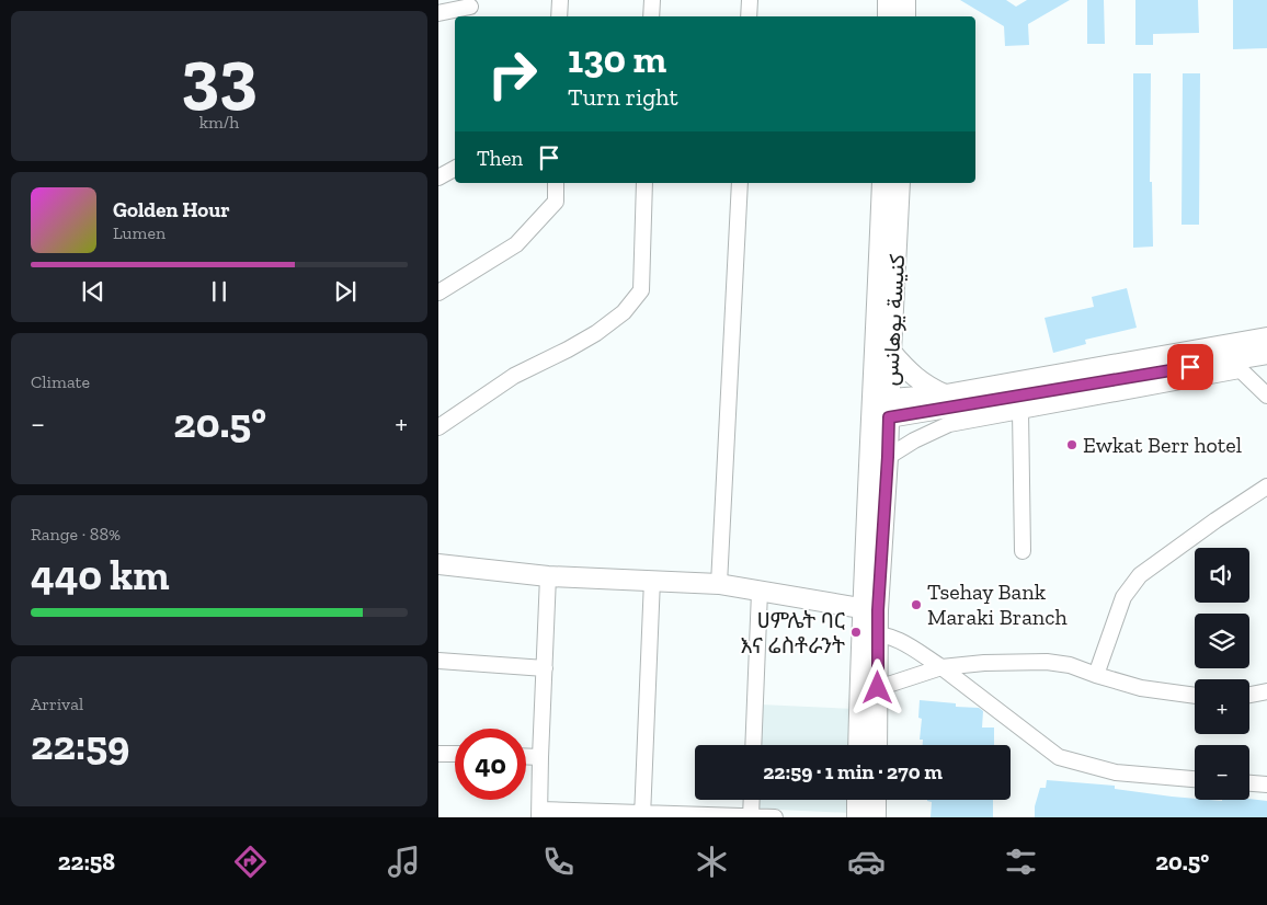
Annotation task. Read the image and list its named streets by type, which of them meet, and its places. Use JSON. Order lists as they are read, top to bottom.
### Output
{
  "streets": {
    "street": ["كنيسة يوهانس"]
  },
  "places": ["Ewkat Berr hotel", "Tsehay Bank Maraki Branch", "ሀምሌት ባር እና ሬስቶራንት"],
  "page": {
    "tile": [
      ["33", "km/h"],
      "Climate",
      ["Range · 88%", "440 km"],
      ["Arrival", "22:59"]
    ],
    "turn": ["130 m", "Turn right"],
    "then": "Then",
    "song": ["Golden Hour", "Lumen"],
    "heat": ["−", "20.5°", "+"],
    "map_buttons": ["+", "−"],
    "limit": "40",
    "trip": "22:59 · 1 min · 270 m",
    "tabs": ["22:58", "20.5°"]
  }
}
